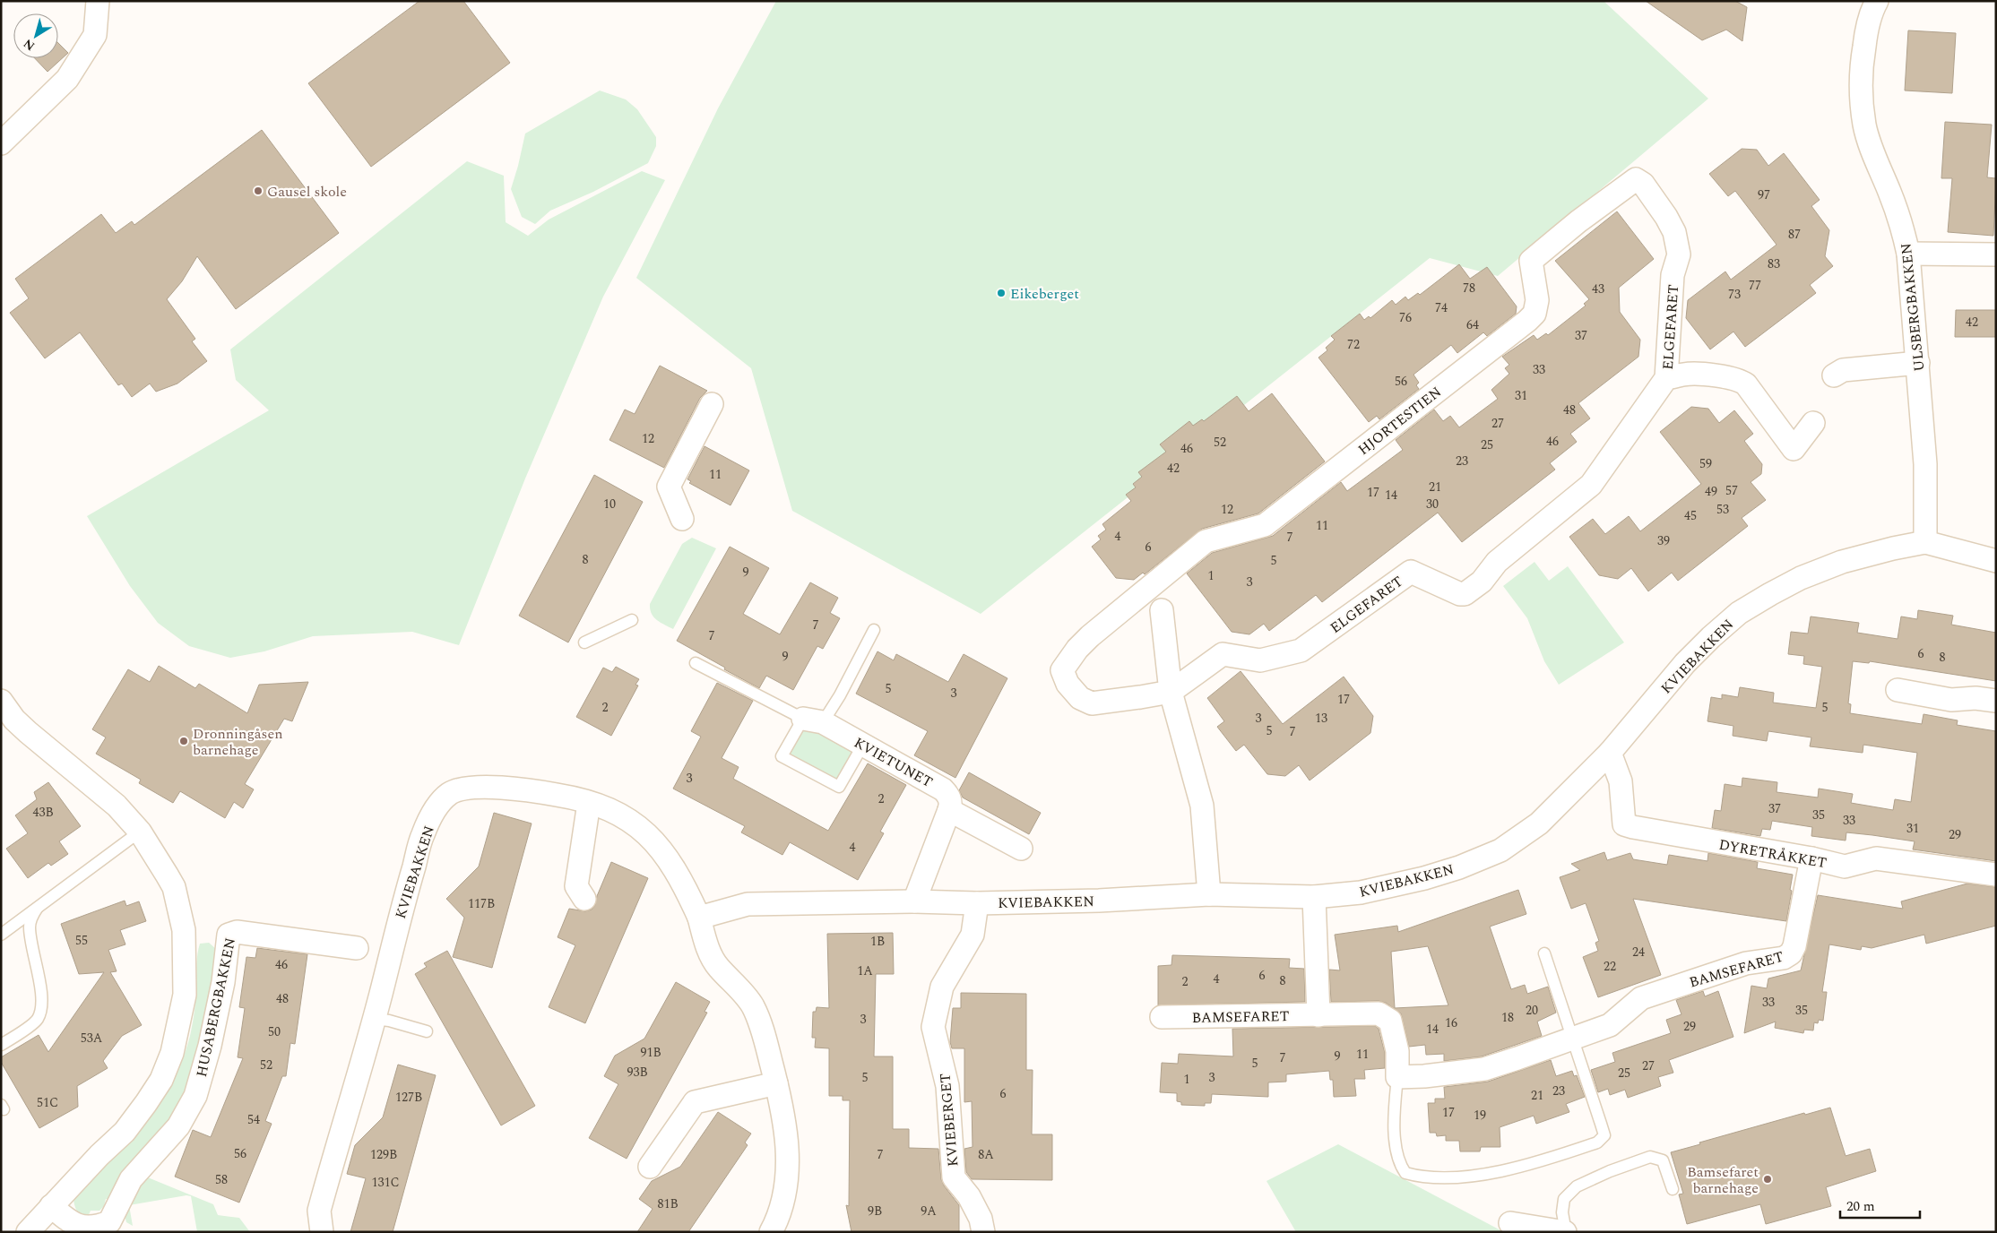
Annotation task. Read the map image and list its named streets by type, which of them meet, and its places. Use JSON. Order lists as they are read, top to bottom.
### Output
{
  "streets": {
    "street": [
      "ULSBERGBAKKEN",
      "ELGEFARET",
      "HJORTESTIEN",
      "KVIEBAKKEN",
      "KVIETUNET",
      "DYRETRÅKKET",
      "BAMSEFARET",
      "HUSABERGBAKKEN",
      "KVIEBERGET"
    ]
  },
  "crossings": [
    ["ULSBERGBAKKEN", "KVIEBAKKEN"],
    ["ELGEFARET", "HJORTESTIEN"],
    ["KVIEBAKKEN", "DYRETRÅKKET"],
    ["KVIEBAKKEN", "KVIEBERGET"],
    ["DYRETRÅKKET", "BAMSEFARET"]
  ],
  "places": [
    "Gausel skole",
    "Eikeberget",
    "Dronningåsen barnehage",
    "Bamsefaret barnehage"
  ],
  "house_numbers": [
    "97",
    "87",
    "83",
    "77",
    "78",
    "43",
    "73",
    "74",
    "76",
    "42",
    "64",
    "37",
    "72",
    "33",
    "56",
    "31",
    "48",
    "27",
    "12",
    "46",
    "52",
    "25",
    "46",
    "23",
    "59",
    "42",
    "11",
    "21",
    "57",
    "49",
    "17",
    "14",
    "10",
    "30",
    "12",
    "53",
    "45",
    "11",
    "4",
    "7",
    "39",
    "6",
    "8",
    "5",
    "9",
    "1",
    "3",
    "7",
    "7",
    "6",
    "9",
    "8",
    "5",
    "3",
    "17",
    "2",
    "5",
    "3",
    "13",
    "5",
    "7",
    "3",
    "2",
    "37",
    "43B",
    "35",
    "33",
    "31",
    "29",
    "4",
    "117B",
    "55",
    "1B",
    "24",
    "46",
    "22",
    "1A",
    "6",
    "4",
    "8",
    "2",
    "48",
    "33",
    "20",
    "35",
    "18",
    "3",
    "16",
    "29",
    "14",
    "50",
    "53A",
    "91B",
    "11",
    "9",
    "7",
    "5",
    "52",
    "27",
    "93B",
    "25",
    "5",
    "3",
    "1",
    "23",
    "6",
    "21",
    "127B",
    "51C",
    "17",
    "19",
    "54",
    "56",
    "129B",
    "7",
    "8A",
    "58",
    "131C",
    "81B",
    "9B",
    "9A"
  ],
  "scale_bar": "20 m",
  "north": "bottom left"
}
